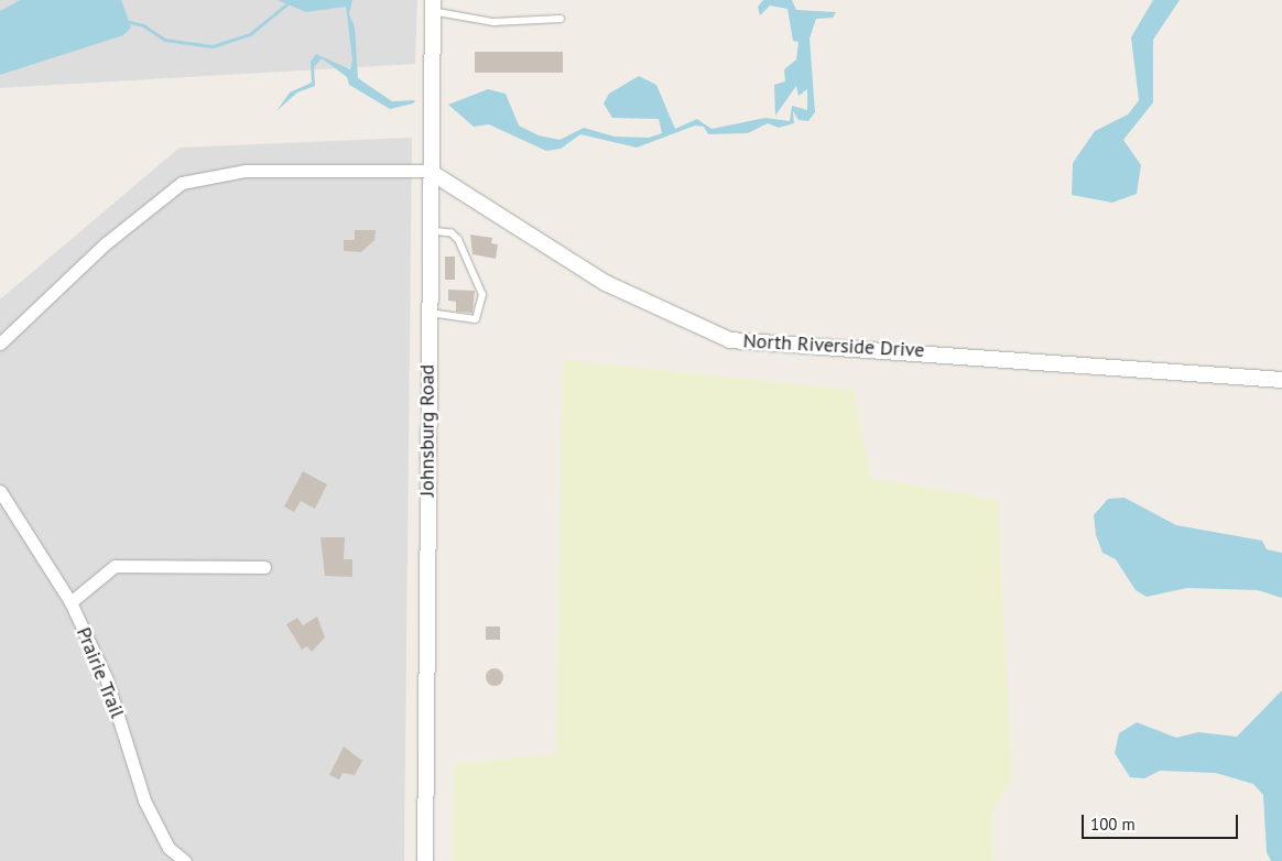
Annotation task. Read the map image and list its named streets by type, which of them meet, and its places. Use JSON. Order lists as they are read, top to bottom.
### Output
{
  "streets": {
    "street": ["North Riverside Drive", "Johnsburg Road", "Prairie Trail"]
  },
  "crossings": [
    ["North Riverside Drive", "Johnsburg Road"]
  ],
  "scale_bar": "100 m"
}
